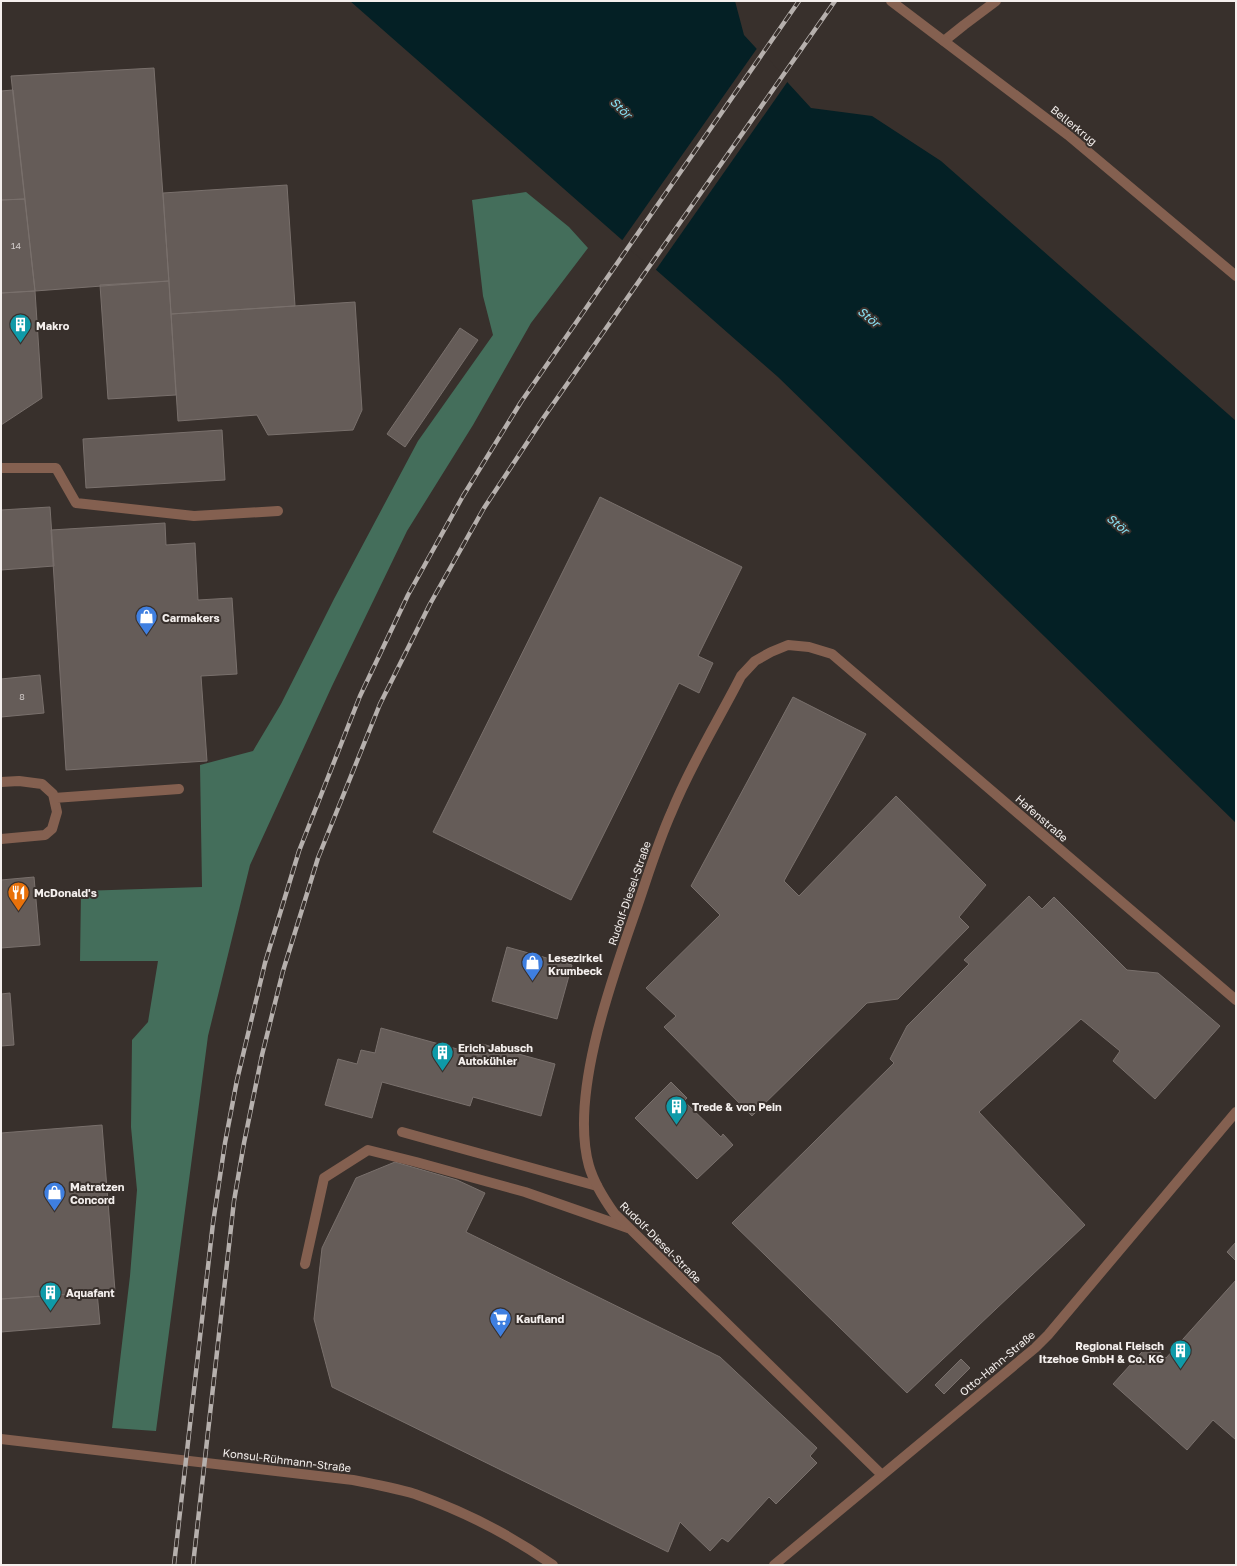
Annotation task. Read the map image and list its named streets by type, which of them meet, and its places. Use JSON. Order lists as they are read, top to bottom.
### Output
{
  "streets": {
    "street": [
      "Bellerkrug",
      "Hafenstraße",
      "Rudolf-Diesel-Straße",
      "Otto-Hahn-Straße",
      "Konsul-Rühmann-Straße"
    ]
  },
  "crossings": [
    ["Hafenstraße", "Rudolf-Diesel-Straße"],
    ["Rudolf-Diesel-Straße", "Otto-Hahn-Straße"]
  ],
  "water": ["Stör"],
  "places": {
    "building": [
      "Makro",
      "Erich Jabusch Autokühler",
      "Trede & von Pein",
      "Aquafant",
      "Regional Fleisch Itzehoe GmbH & Co. KG"
    ],
    "shop": ["Carmakers", "Lesezirkel Krumbeck", "Matratzen Concord"],
    "restaurant": ["McDonald's"],
    "supermarket": ["Kaufland"]
  },
  "house_numbers": ["14", "8"]
}
